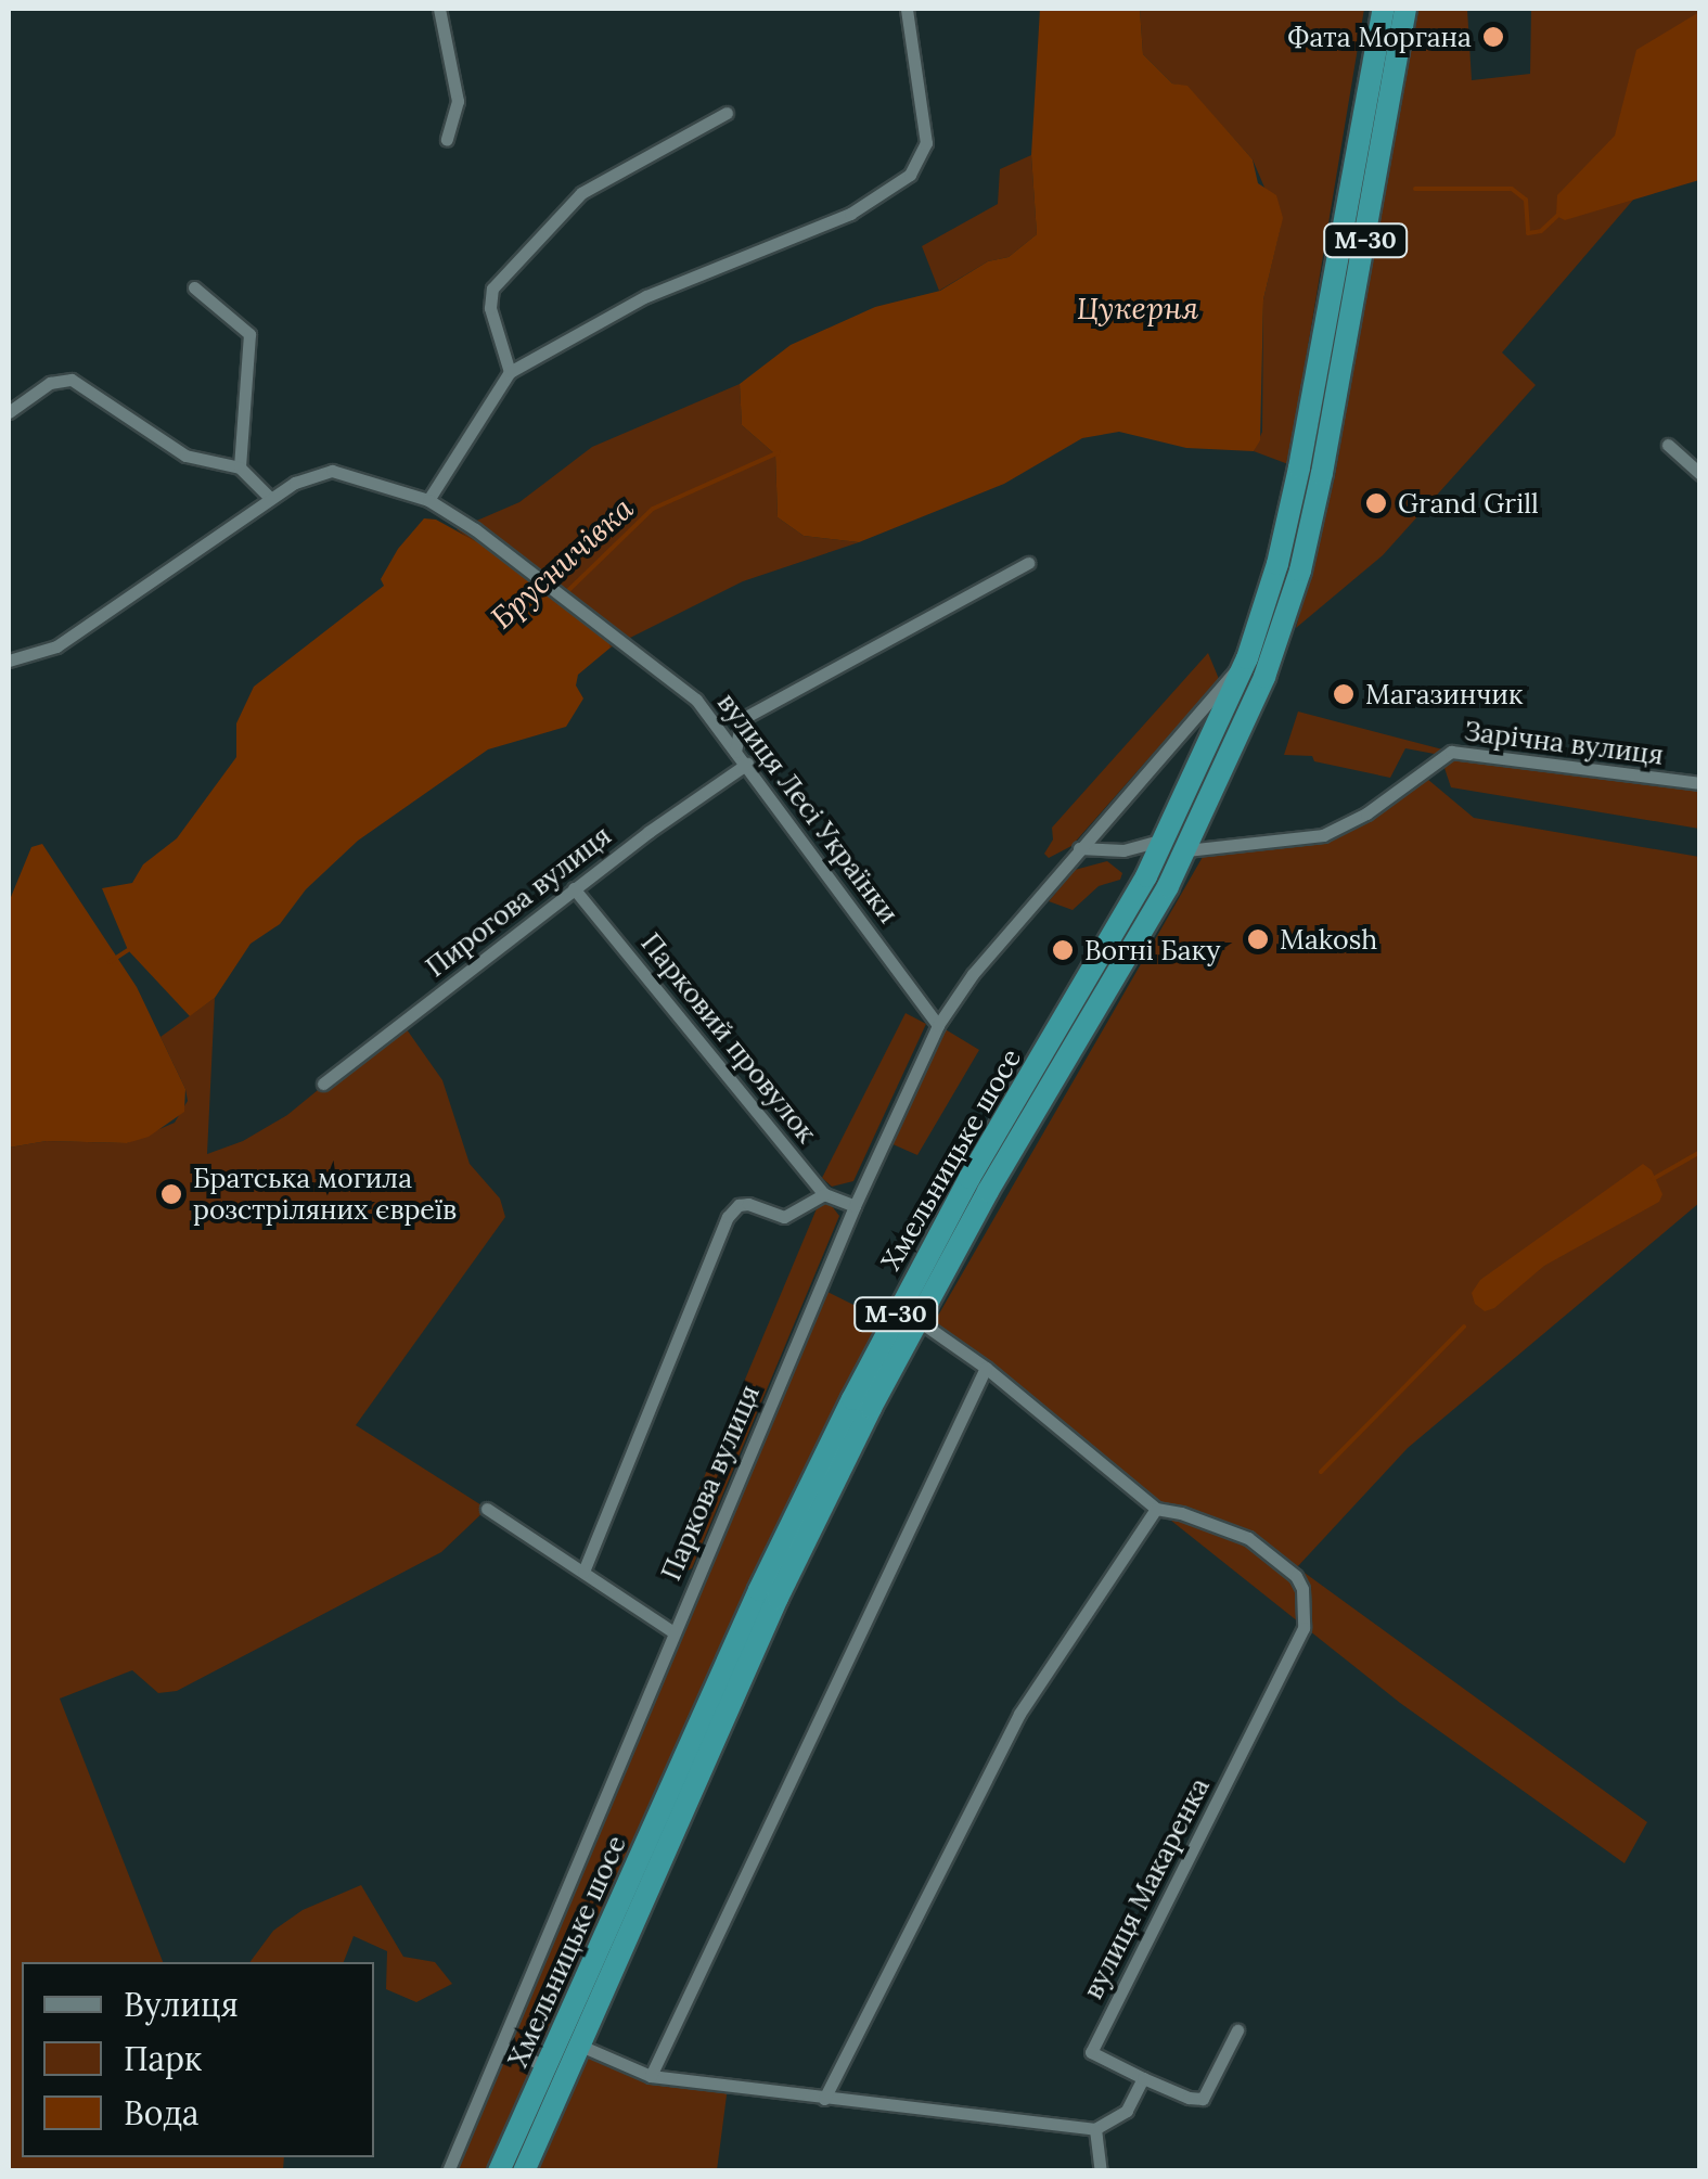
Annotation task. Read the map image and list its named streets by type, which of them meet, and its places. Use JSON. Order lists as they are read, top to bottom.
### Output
{
  "streets": {
    "highway": ["М-30", "Хмельницьке шосе"],
    "street": [
      "Зарічна вулиця",
      "вулиця Лесі Українки",
      "Пирогова вулиця",
      "Парковий провулок",
      "Паркова вулиця",
      "вулиця Макаренка"
    ]
  },
  "crossings": [
    ["Зарічна вулиця", "Хмельницьке шосе"],
    ["вулиця Лесі Українки", "Пирогова вулиця"],
    ["вулиця Лесі Українки", "Паркова вулиця"],
    ["Пирогова вулиця", "Парковий провулок"],
    ["Парковий провулок", "Паркова вулиця"],
    ["Хмельницьке шосе", "Паркова вулиця"]
  ],
  "water": ["Цукерня", "Брусничівка"],
  "places": [
    "Фата Моргана",
    "Grand Grill",
    "Магазинчик",
    "Makosh",
    "Вогні Баку",
    "Братська могила розстріляних євреїв"
  ],
  "legend": ["Вулиця", "Парк", "Вода"]
}
